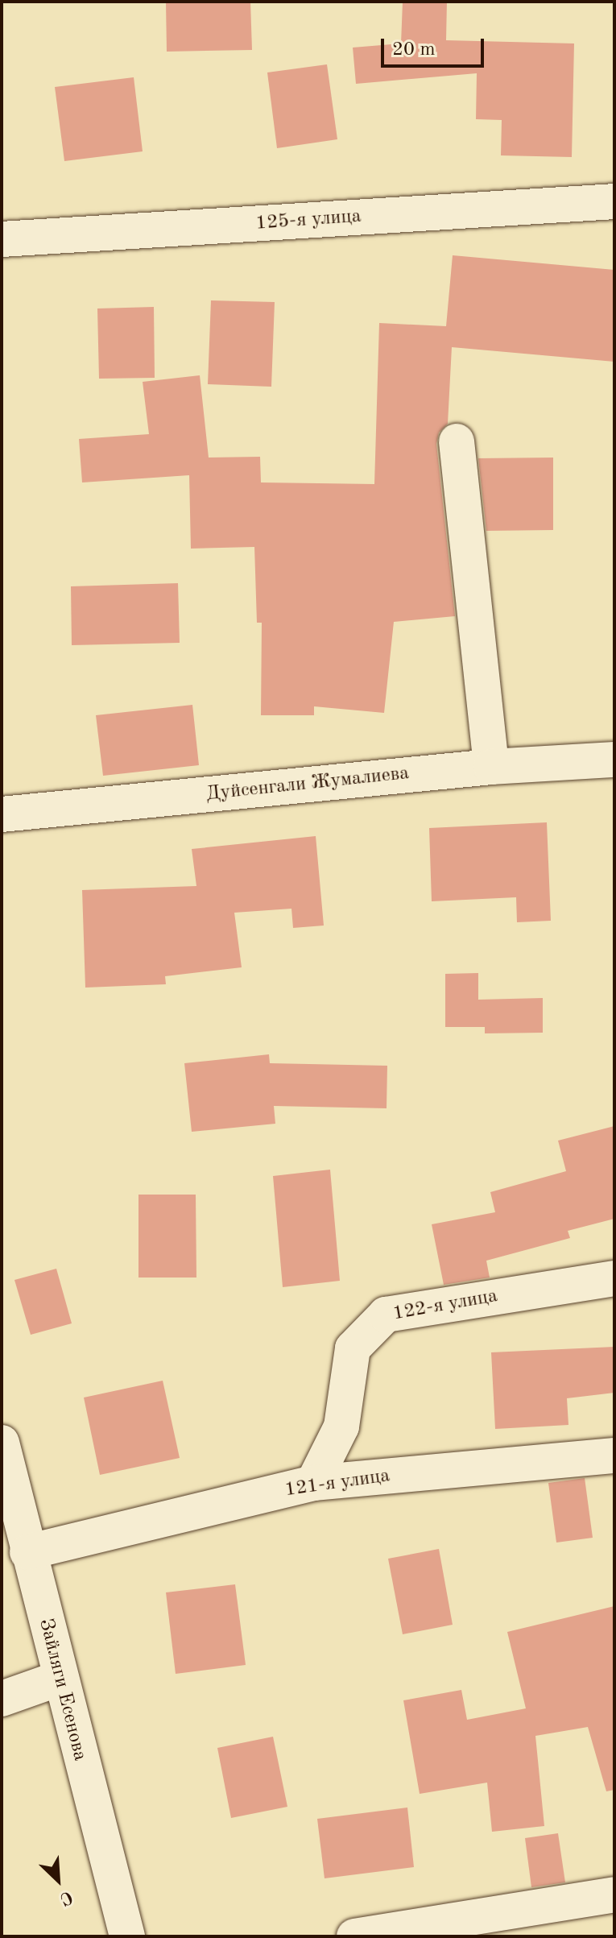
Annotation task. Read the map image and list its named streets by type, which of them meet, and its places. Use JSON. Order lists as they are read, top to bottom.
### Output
{
  "streets": {
    "street": [
      "125-я улица",
      "Дуйсенгали Жумалиева",
      "122-я улица",
      "121-я улица",
      "Зайляги Есенова"
    ]
  },
  "crossings": [
    ["122-я улица", "121-я улица"],
    ["121-я улица", "Зайляги Есенова"]
  ],
  "scale_bar": "20 m",
  "north": "bottom right"
}
